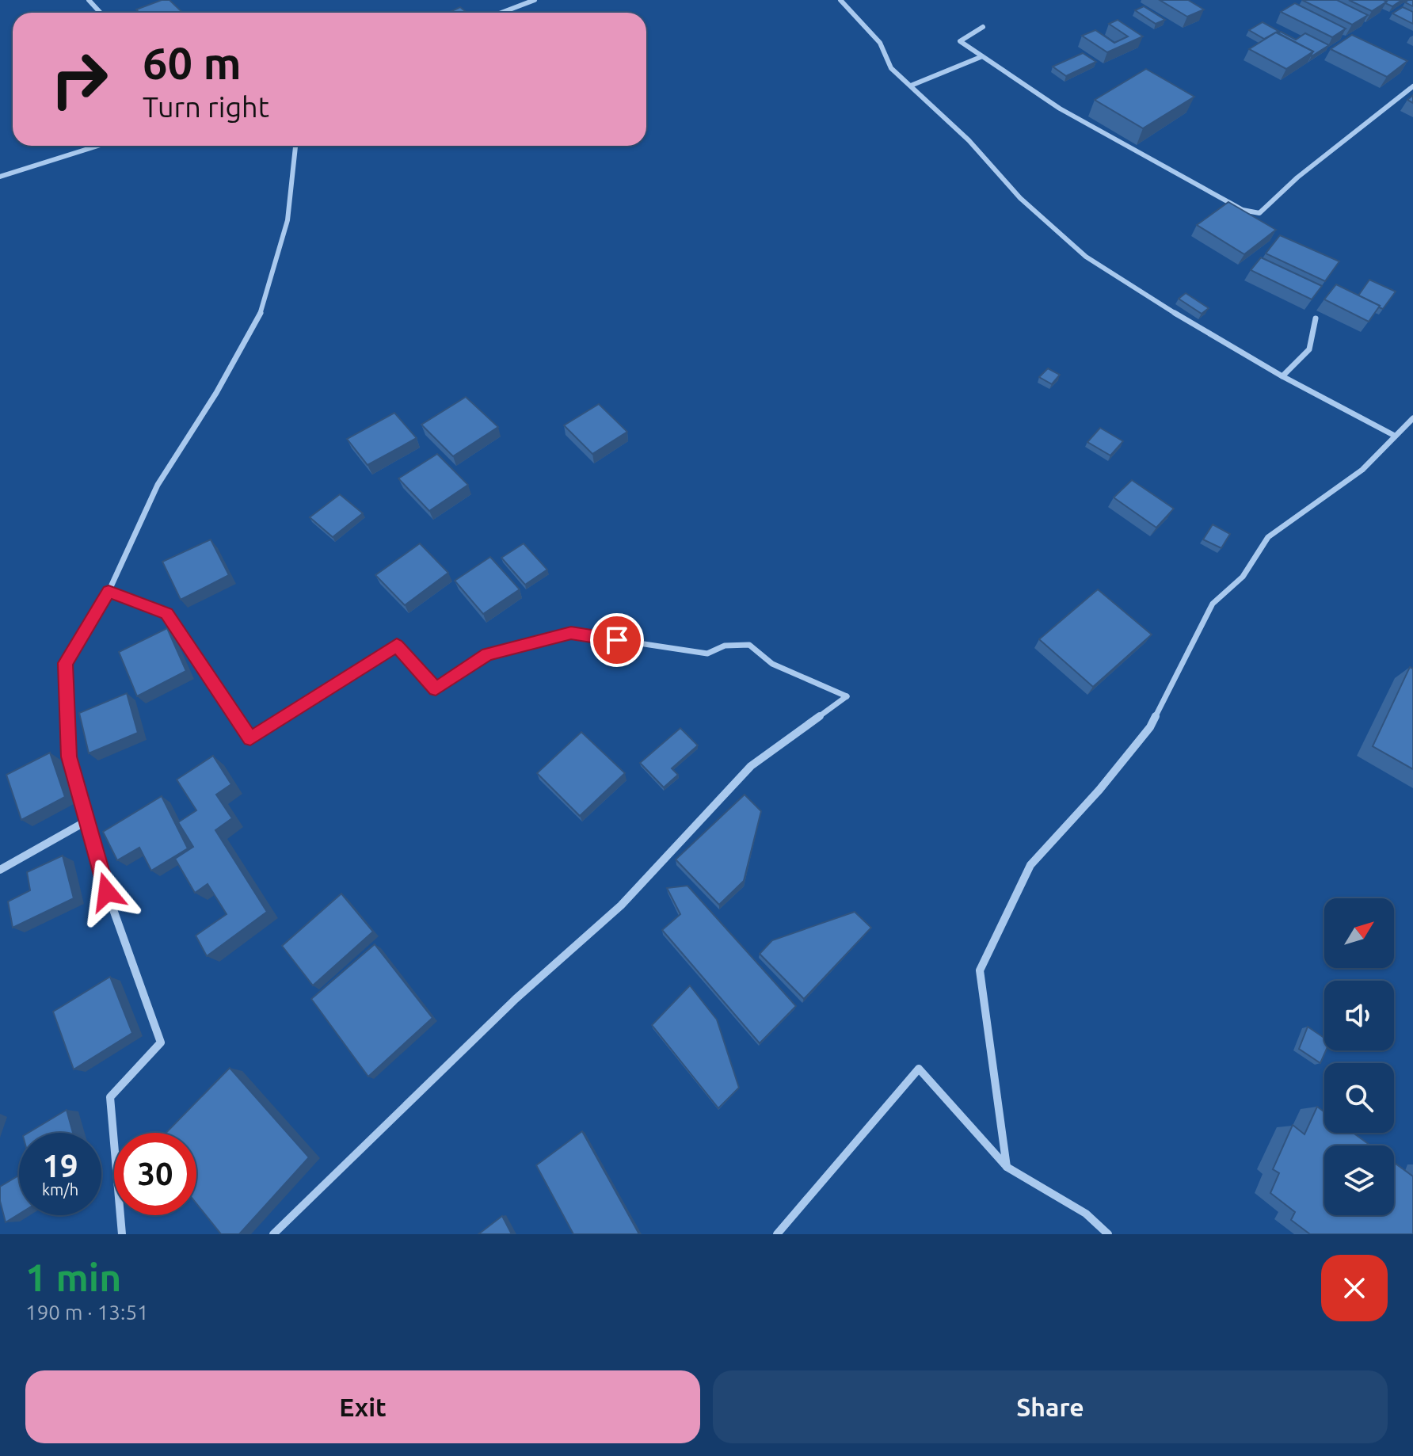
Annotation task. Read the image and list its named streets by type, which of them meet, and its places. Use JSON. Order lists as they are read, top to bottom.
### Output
{
  "north": "top right",
  "page": {
    "turn": ["60 m", "Turn right"],
    "speed": "19 km/h",
    "limit": "30",
    "heading": ["1 min", "190 m · 13:51"],
    "buttons": ["Exit", "Share"]
  }
}
